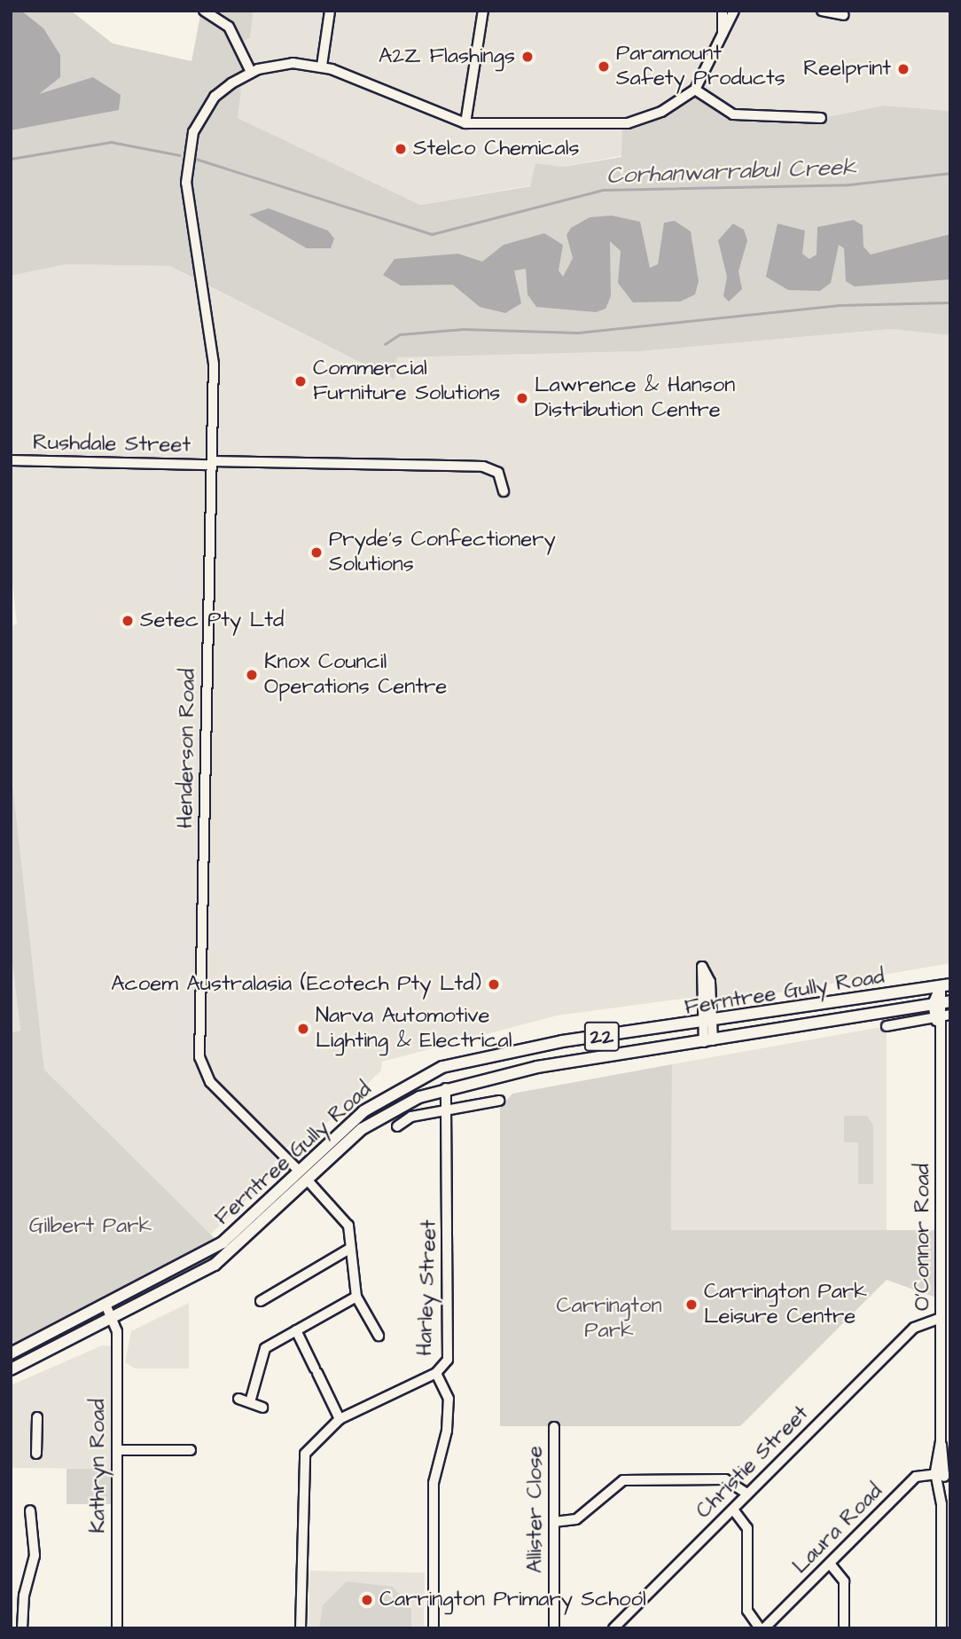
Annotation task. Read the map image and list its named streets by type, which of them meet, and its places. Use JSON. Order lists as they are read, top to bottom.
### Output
{
  "streets": {
    "main road": ["Ferntree Gully Road", "22"],
    "street": [
      "Rushdale Street",
      "Henderson Road",
      "O'Connor Road",
      "Harley Street",
      "Christie Street",
      "Kathryn Road",
      "Allister Close",
      "Laura Road"
    ]
  },
  "crossings": [
    ["Rushdale Street", "Henderson Road"],
    ["Henderson Road", "Ferntree Gully Road"],
    ["Ferntree Gully Road", "O'Connor Road"],
    ["Ferntree Gully Road", "Harley Street"],
    ["Ferntree Gully Road", "Kathryn Road"],
    ["O'Connor Road", "Christie Street"],
    ["O'Connor Road", "Laura Road"]
  ],
  "water": ["Corhanwarrabul Creek"],
  "parks": ["Gilbert Park", "Carrington Park"],
  "places": [
    "A2Z Flashings",
    "Paramount Safety Products",
    "Reelprint",
    "Stelco Chemicals",
    "Commercial Furniture Solutions",
    "Lawrence & Hanson Distribution Centre",
    "Pryde's Confectionery Solutions",
    "Setec Pty Ltd",
    "Knox Council Operations Centre",
    "Acoem Australasia (Ecotech Pty Ltd)",
    "Narva Automotive Lighting & Electrical",
    "Carrington Park Leisure Centre",
    "Carrington Primary School"
  ]
}
